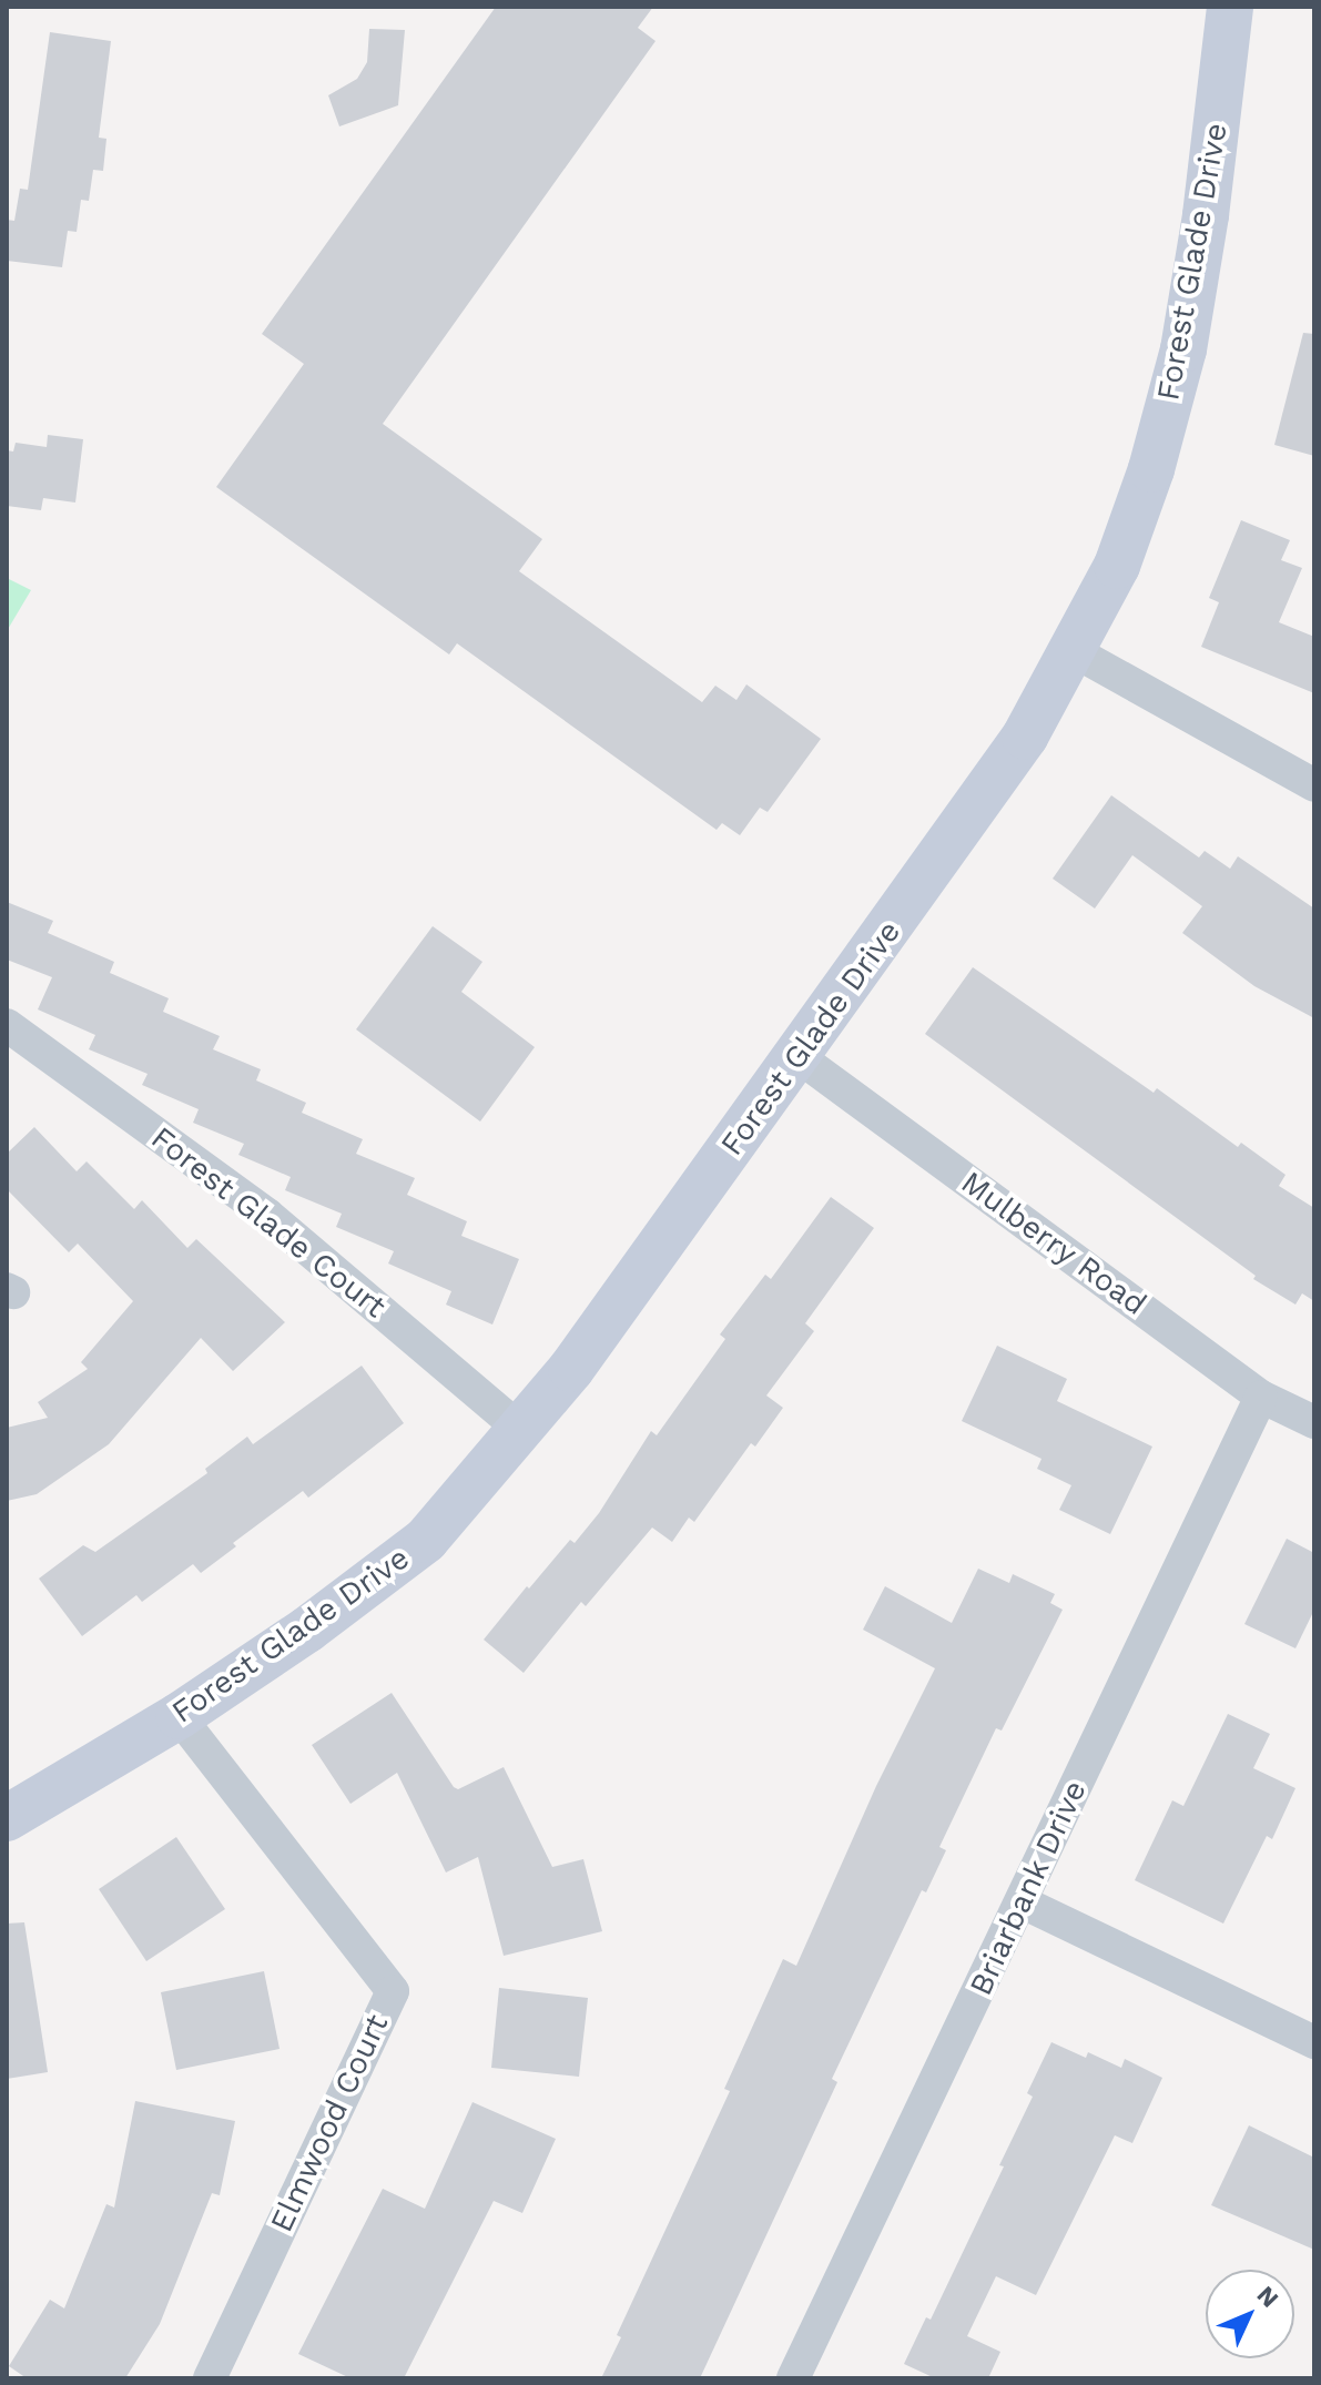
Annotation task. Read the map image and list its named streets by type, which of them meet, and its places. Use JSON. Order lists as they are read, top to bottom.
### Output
{
  "streets": {
    "street": [
      "Forest Glade Drive",
      "Forest Glade Court",
      "Mulberry Road",
      "Briarbank Drive",
      "Elmwood Court"
    ]
  },
  "crossings": [
    ["Forest Glade Drive", "Forest Glade Court"],
    ["Forest Glade Drive", "Mulberry Road"],
    ["Forest Glade Drive", "Elmwood Court"],
    ["Mulberry Road", "Briarbank Drive"]
  ],
  "north": "top right"
}
